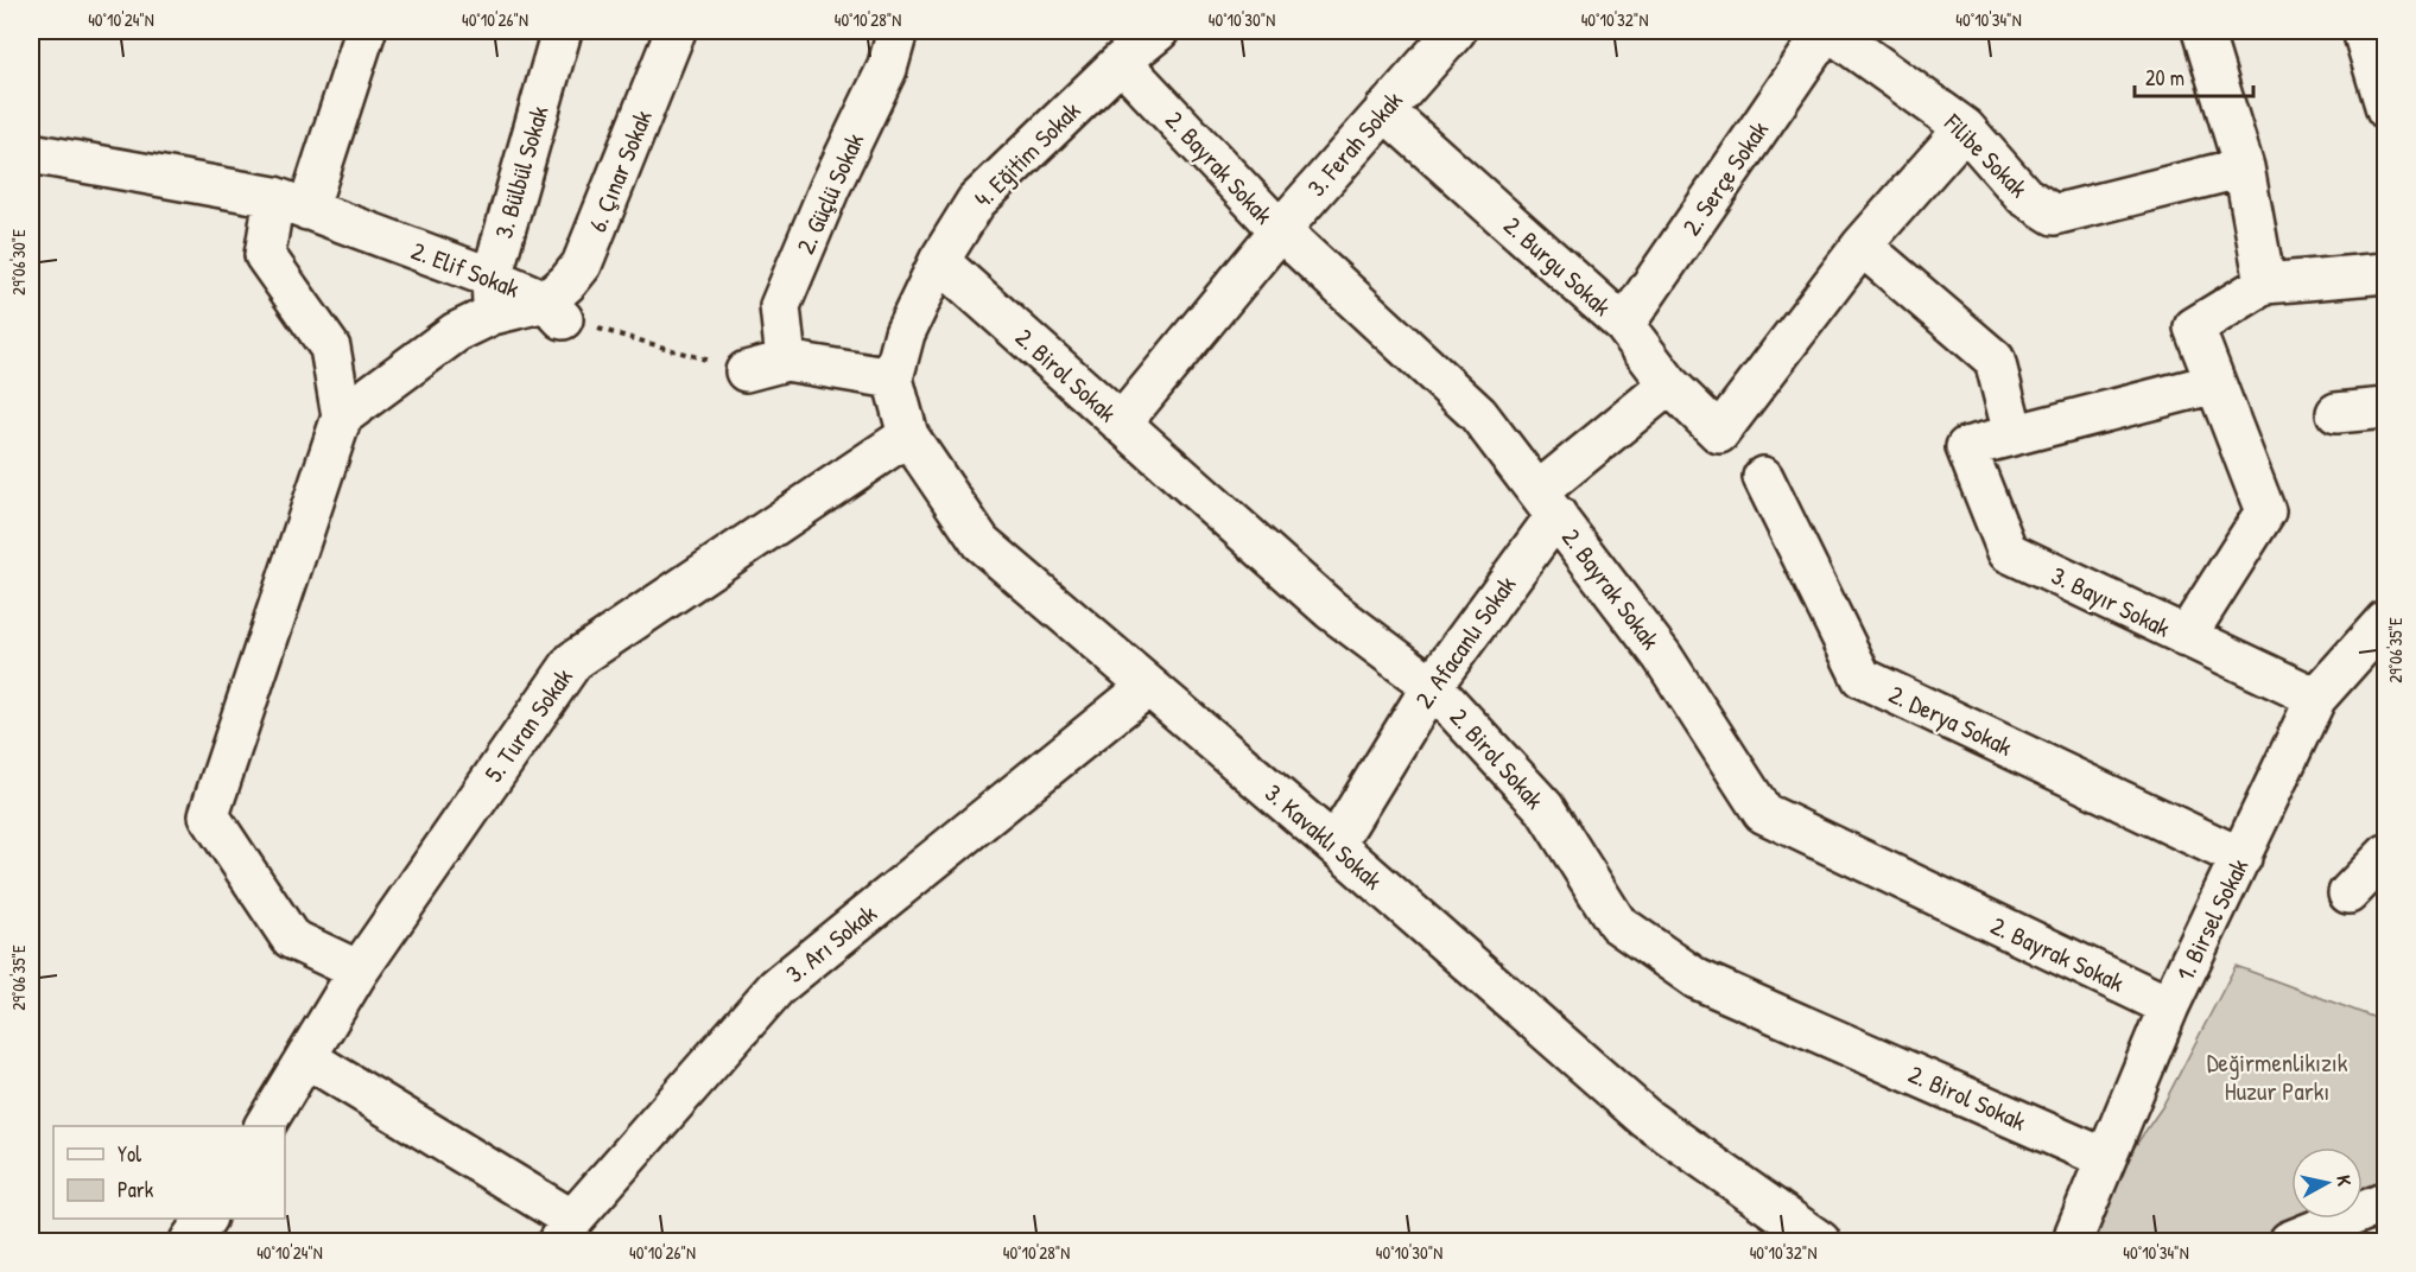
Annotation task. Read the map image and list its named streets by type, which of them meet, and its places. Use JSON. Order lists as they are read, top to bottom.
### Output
{
  "streets": {
    "street": [
      "3. Ferah Sokak",
      "4. Eğitim Sokak",
      "Filibe Sokak",
      "2. Bayrak Sokak",
      "6. Çınar Sokak",
      "3. Bülbül Sokak",
      "2. Serçe Sokak",
      "2. Güçlü Sokak",
      "2. Burgu Sokak",
      "2. Elif Sokak",
      "2. Birol Sokak",
      "3. Bayır Sokak",
      "2. Afacanlı Sokak",
      "2. Derya Sokak",
      "5. Turan Sokak",
      "3. Kavaklı Sokak",
      "1. Birsel Sokak",
      "3. Arı Sokak"
    ]
  },
  "crossings": [
    ["3. Ferah Sokak", "2. Bayrak Sokak"],
    ["3. Ferah Sokak", "2. Burgu Sokak"],
    ["3. Ferah Sokak", "2. Birol Sokak"],
    ["4. Eğitim Sokak", "2. Bayrak Sokak"],
    ["4. Eğitim Sokak", "2. Birol Sokak"],
    ["4. Eğitim Sokak", "3. Kavaklı Sokak"],
    ["Filibe Sokak", "2. Serçe Sokak"],
    ["2. Bayrak Sokak", "2. Afacanlı Sokak"],
    ["2. Bayrak Sokak", "1. Birsel Sokak"],
    ["6. Çınar Sokak", "2. Elif Sokak"],
    ["3. Bülbül Sokak", "2. Elif Sokak"],
    ["2. Serçe Sokak", "2. Burgu Sokak"],
    ["2. Burgu Sokak", "2. Afacanlı Sokak"],
    ["2. Birol Sokak", "2. Afacanlı Sokak"],
    ["2. Birol Sokak", "1. Birsel Sokak"],
    ["3. Bayır Sokak", "1. Birsel Sokak"],
    ["2. Afacanlı Sokak", "3. Kavaklı Sokak"],
    ["2. Derya Sokak", "1. Birsel Sokak"],
    ["5. Turan Sokak", "3. Kavaklı Sokak"],
    ["3. Kavaklı Sokak", "3. Arı Sokak"]
  ],
  "parks": ["Değirmenlikızık Huzur Parkı"],
  "legend": ["Yol", "Park"],
  "scale_bar": "20 m",
  "north": "right",
  "coordinates": [
    "40°10'24\"N",
    "40°10'26\"N",
    "40°10'28\"N",
    "40°10'30\"N",
    "40°10'32\"N",
    "40°10'34\"N",
    "29°06'30\"E",
    "29°06'35\"E"
  ]
}
